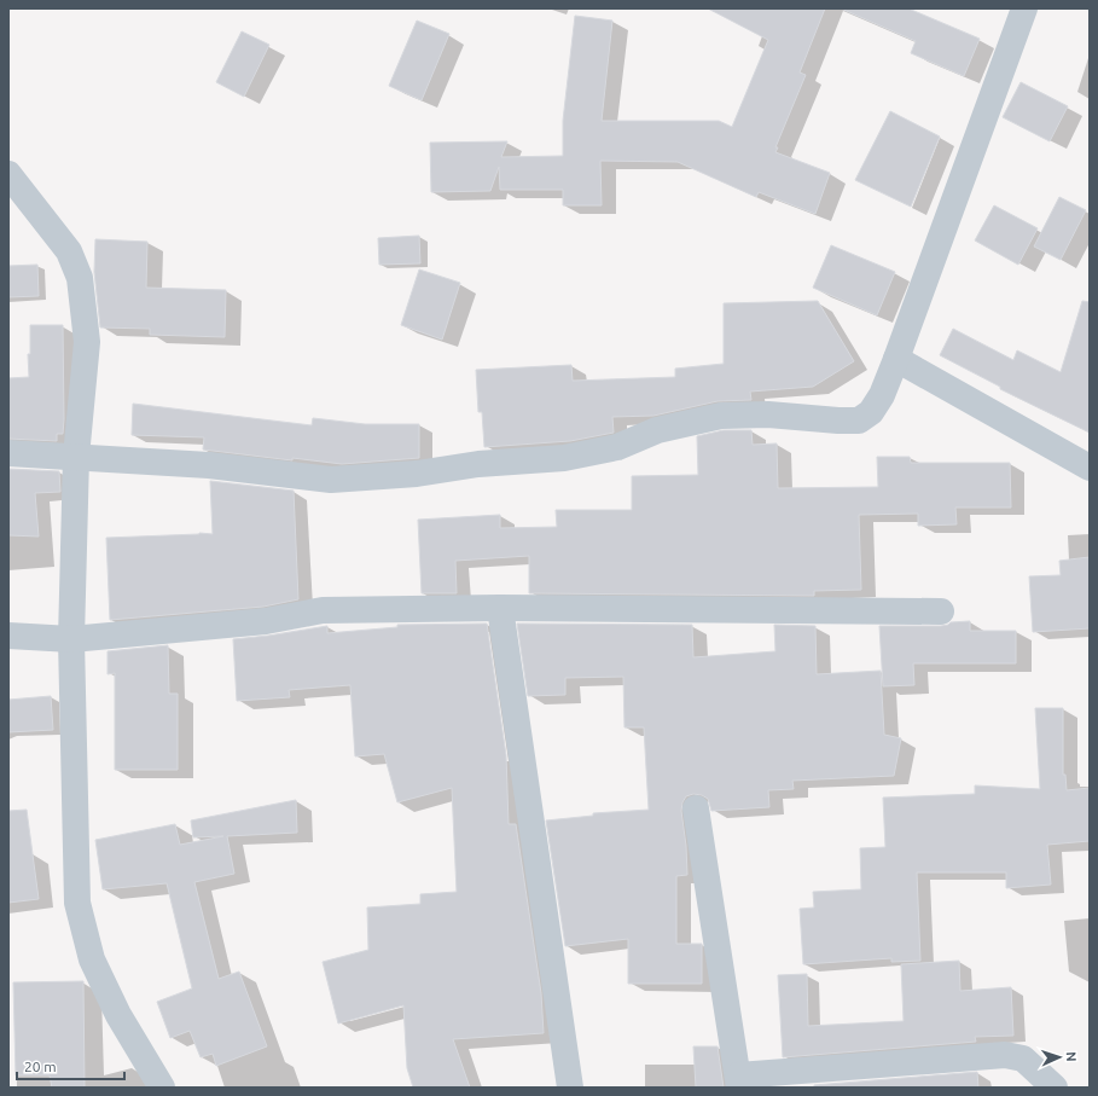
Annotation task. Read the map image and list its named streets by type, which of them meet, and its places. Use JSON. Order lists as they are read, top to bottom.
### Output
{
  "scale_bar": "20 m",
  "north": "right"
}
